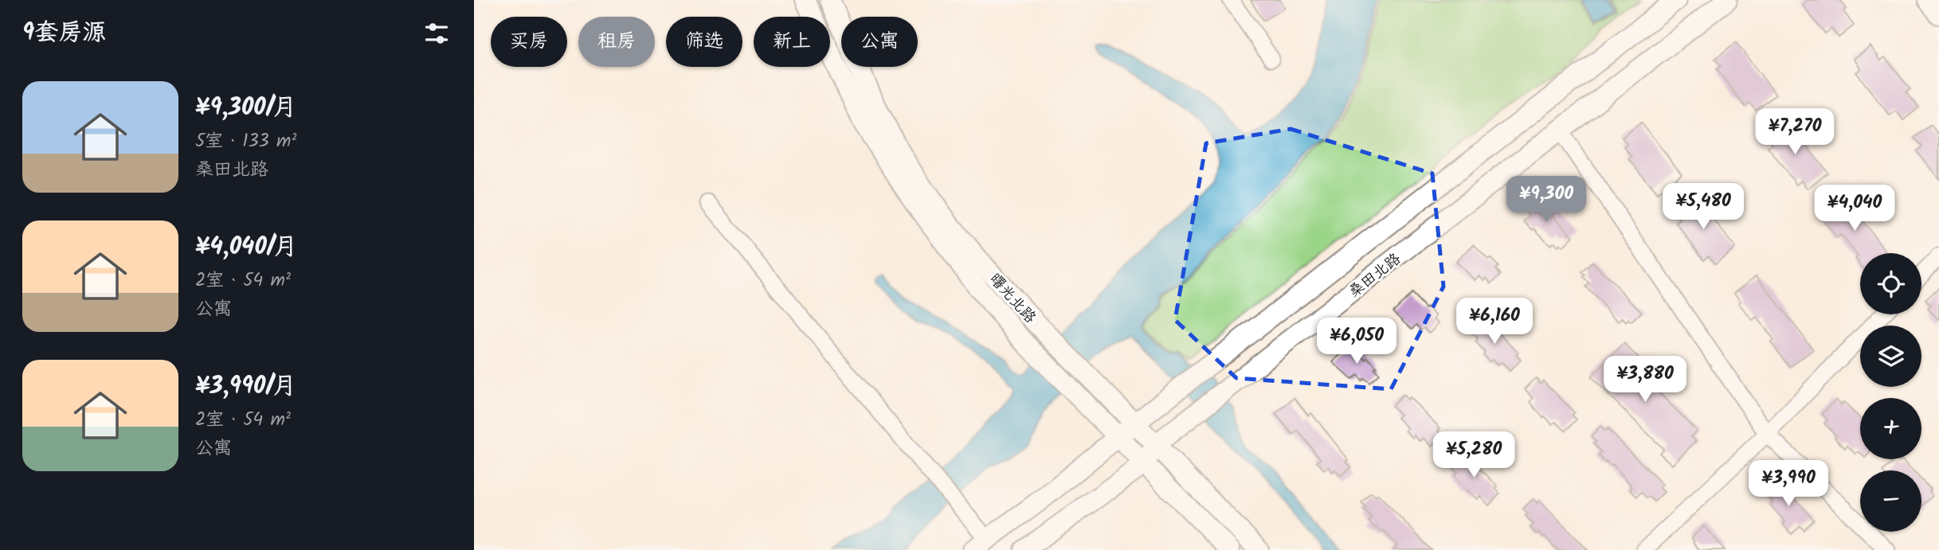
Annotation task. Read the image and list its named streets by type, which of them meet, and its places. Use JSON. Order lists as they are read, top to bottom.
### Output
{
  "streets": {
    "main road": ["桑田北路", "曙光北路"]
  },
  "crossings": [
    ["桑田北路", "曙光北路"]
  ],
  "page": {
    "heading": "9套房源",
    "chip": [
      "买房",
      "租房",
      "筛选",
      "新上",
      "公寓"
    ],
    "list": [
      {
        "name": "¥9,300/月",
        "note": "5室 · 133 m² · 桑田北路"
      },
      {
        "name": "¥4,040/月",
        "note": "2室 · 54 m² · 公寓"
      },
      {
        "name": "¥3,990/月",
        "note": "2室 · 54 m² · 公寓"
      }
    ],
    "price": [
      "¥7,270",
      "¥9,300",
      "¥5,480",
      "¥4,040",
      "¥6,160",
      "¥6,050",
      "¥3,880",
      "¥5,280",
      "¥3,990"
    ],
    "map_buttons": ["+", "−"]
  }
}
